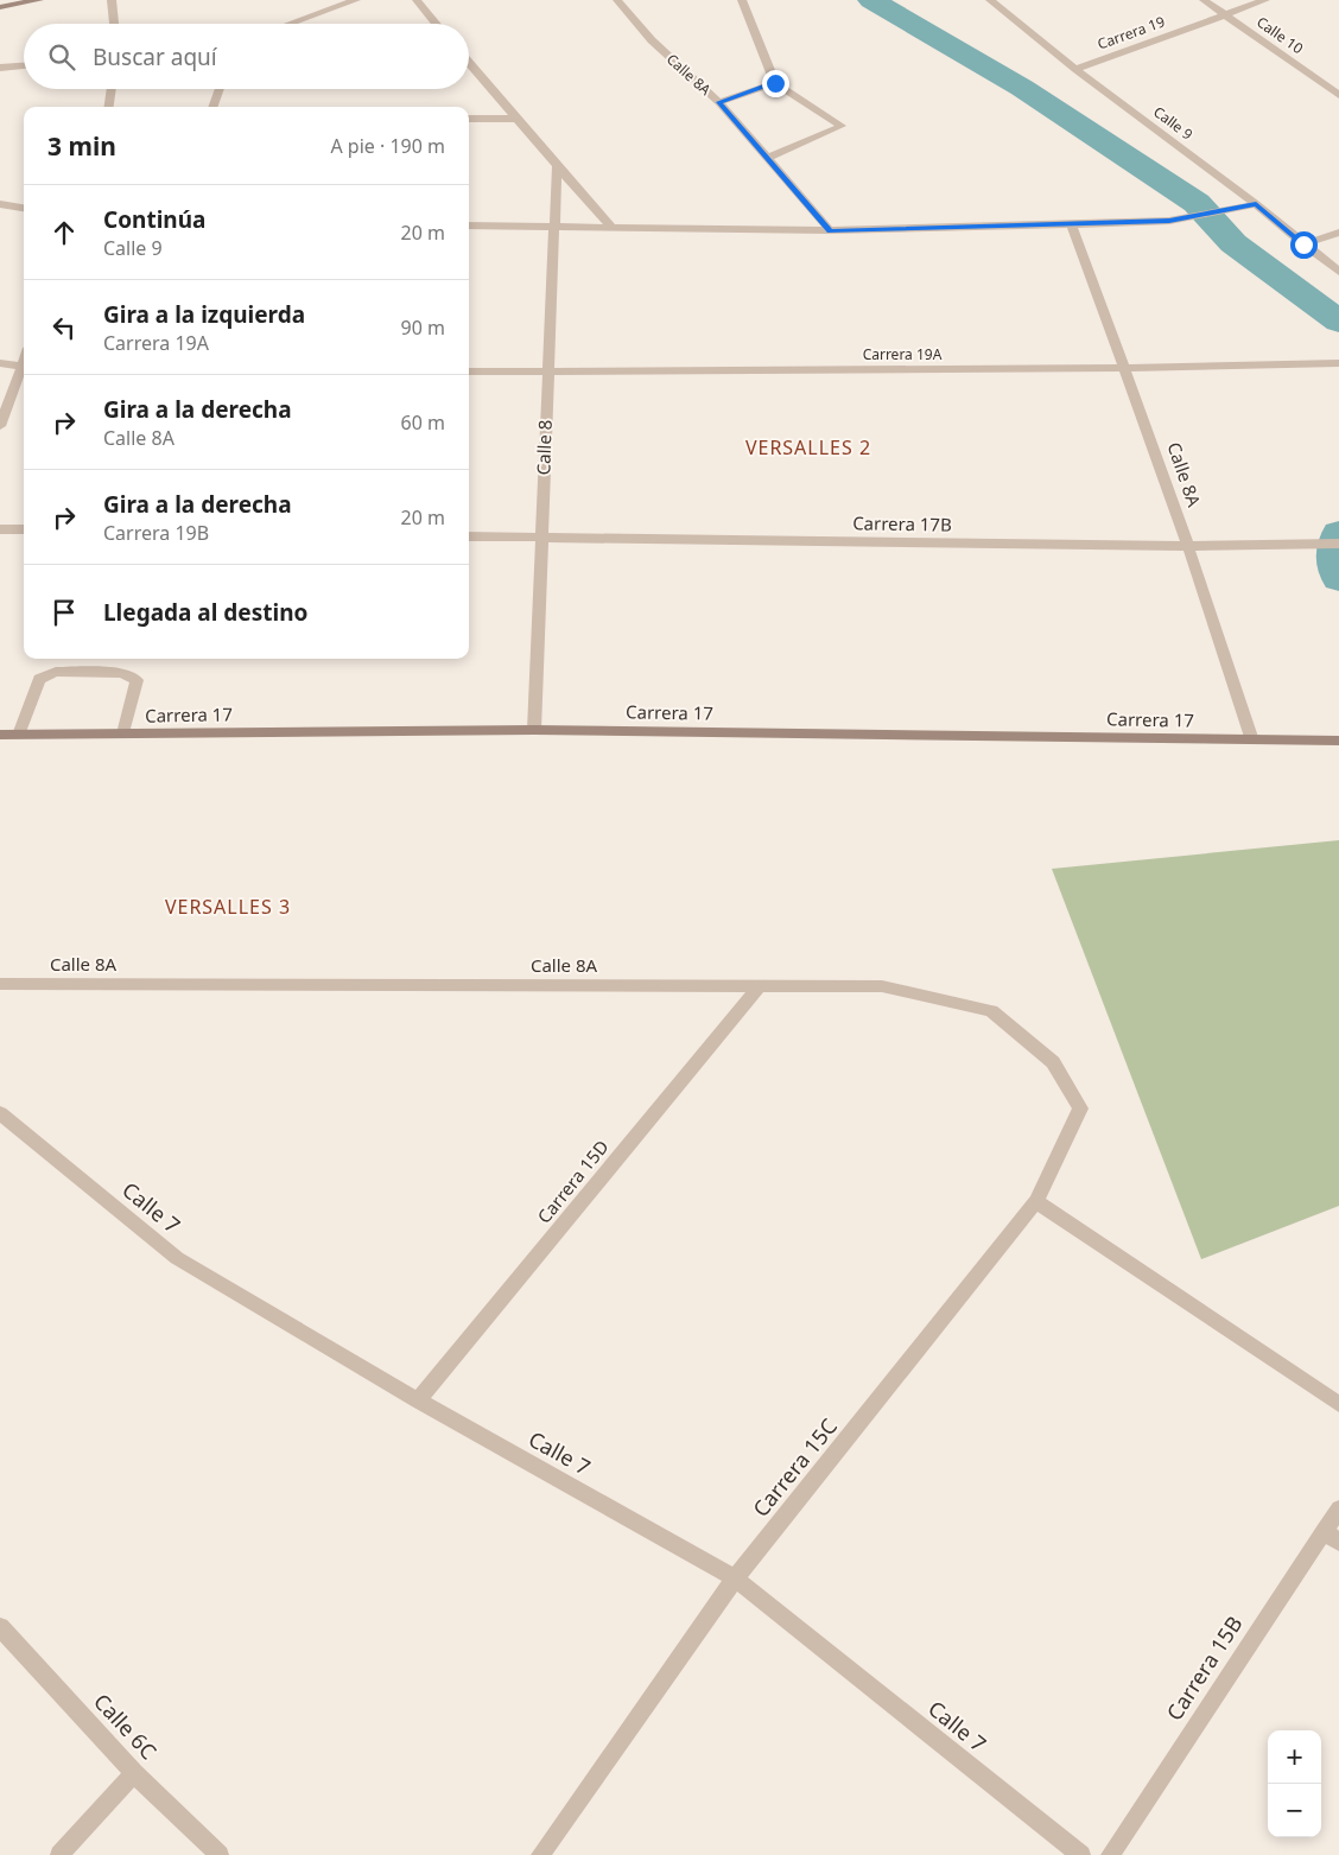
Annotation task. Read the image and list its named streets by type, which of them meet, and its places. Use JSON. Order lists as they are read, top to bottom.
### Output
{
  "streets": {
    "street": [
      "Carrera 19",
      "Calle 10",
      "Calle 8A",
      "Calle 9",
      "Carrera 19A",
      "Calle 8",
      "Carrera 17B",
      "Carrera 17",
      "Carrera 15D",
      "Calle 7",
      "Carrera 15C",
      "Carrera 15B",
      "Calle 6C"
    ]
  },
  "crossings": [
    ["Carrera 19", "Calle 10"],
    ["Carrera 19", "Calle 9"],
    ["Calle 8A", "Carrera 19A"],
    ["Calle 8A", "Carrera 17B"],
    ["Calle 8A", "Carrera 17"],
    ["Calle 8A", "Carrera 15D"],
    ["Calle 8A", "Carrera 15C"],
    ["Carrera 19A", "Calle 8"],
    ["Calle 8", "Carrera 17B"],
    ["Calle 8", "Carrera 17"],
    ["Carrera 15D", "Calle 7"],
    ["Calle 7", "Carrera 15C"]
  ],
  "districts": ["VERSALLES 2", "VERSALLES 3"],
  "page": {
    "search": "Buscar aquí",
    "heading": ["3 min", "A pie · 190 m"],
    "list": [
      ["Continúa", "Calle 9", "20 m"],
      ["Gira a la izquierda", "Carrera 19A", "90 m"],
      ["Gira a la derecha", "Calle 8A", "60 m"],
      ["Gira a la derecha", "Carrera 19B", "20 m"],
      "Llegada al destino"
    ],
    "map_buttons": ["+", "−"]
  }
}
